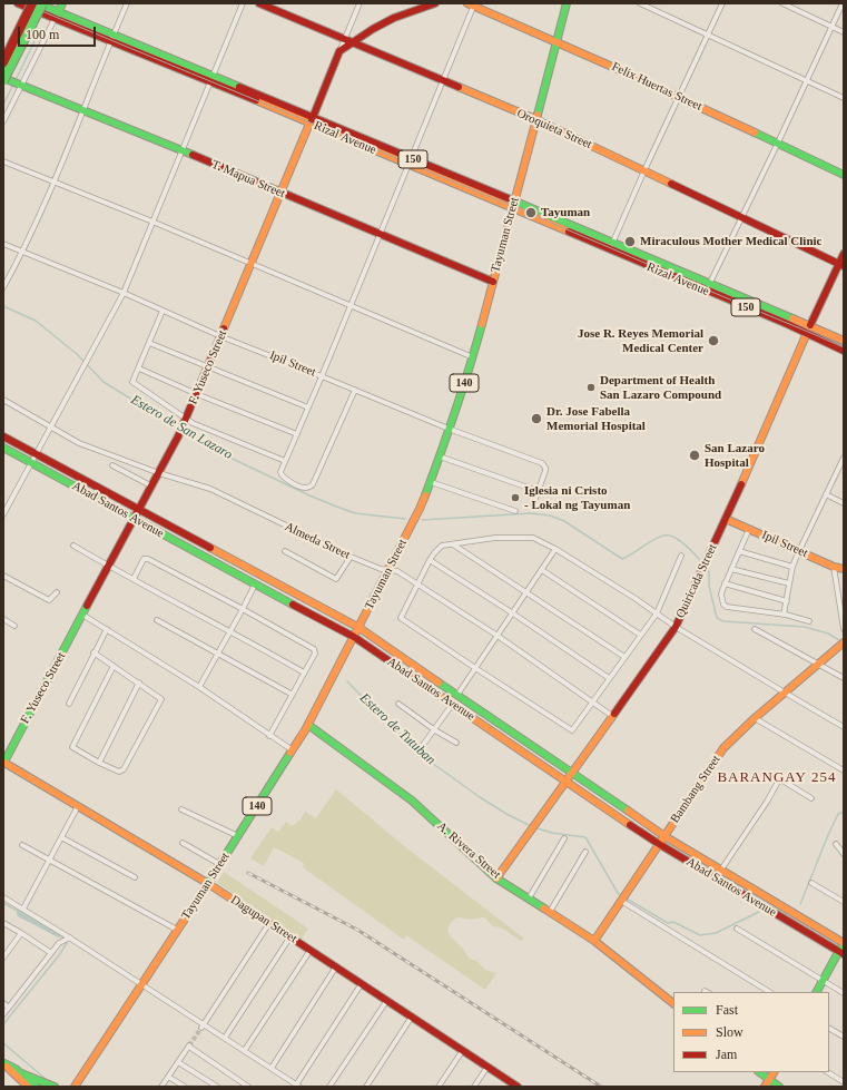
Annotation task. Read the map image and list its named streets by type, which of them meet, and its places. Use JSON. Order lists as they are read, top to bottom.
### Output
{
  "streets": {
    "main road": [
      "Felix Huertas Street",
      "Oroquieta Street",
      "Rizal Avenue",
      "150",
      "T. Mapua Street",
      "Tayuman Street",
      "Ipil Street",
      "F. Yuseco Street",
      "140",
      "Abad Santos Avenue",
      "Quiricada Street",
      "Bambang Street",
      "A. Rivera Street",
      "Dagupan Street"
    ],
    "street": ["Almeda Street"]
  },
  "crossings": [
    ["Felix Huertas Street", "Tayuman Street"],
    ["Oroquieta Street", "Tayuman Street"],
    ["Oroquieta Street", "F. Yuseco Street"],
    ["Oroquieta Street", "Quiricada Street"],
    ["Rizal Avenue", "Tayuman Street"],
    ["Rizal Avenue", "F. Yuseco Street"],
    ["Rizal Avenue", "Quiricada Street"],
    ["T. Mapua Street", "Tayuman Street"],
    ["T. Mapua Street", "F. Yuseco Street"],
    ["Tayuman Street", "Ipil Street"],
    ["Tayuman Street", "Abad Santos Avenue"],
    ["Tayuman Street", "Almeda Street"],
    ["Tayuman Street", "A. Rivera Street"],
    ["Tayuman Street", "Dagupan Street"],
    ["Ipil Street", "F. Yuseco Street"],
    ["Ipil Street", "Quiricada Street"],
    ["F. Yuseco Street", "Abad Santos Avenue"],
    ["F. Yuseco Street", "Almeda Street"],
    ["F. Yuseco Street", "Dagupan Street"],
    ["Abad Santos Avenue", "Quiricada Street"],
    ["Abad Santos Avenue", "Bambang Street"],
    ["Almeda Street", "Quiricada Street"],
    ["Quiricada Street", "A. Rivera Street"],
    ["Bambang Street", "A. Rivera Street"]
  ],
  "districts": ["BARANGAY 254"],
  "water": ["Estero de San Lazaro", "Estero de Tutuban"],
  "places": [
    "Tayuman",
    "Miraculous Mother Medical Clinic",
    "Jose R. Reyes Memorial Medical Center",
    "Department of Health San Lazaro Compound",
    "Dr. Jose Fabella Memorial Hospital",
    "San Lazaro Hospital",
    "Iglesia ni Cristo - Lokal ng Tayuman"
  ],
  "legend": ["Fast", "Slow", "Jam"],
  "scale_bar": "100 m"
}
